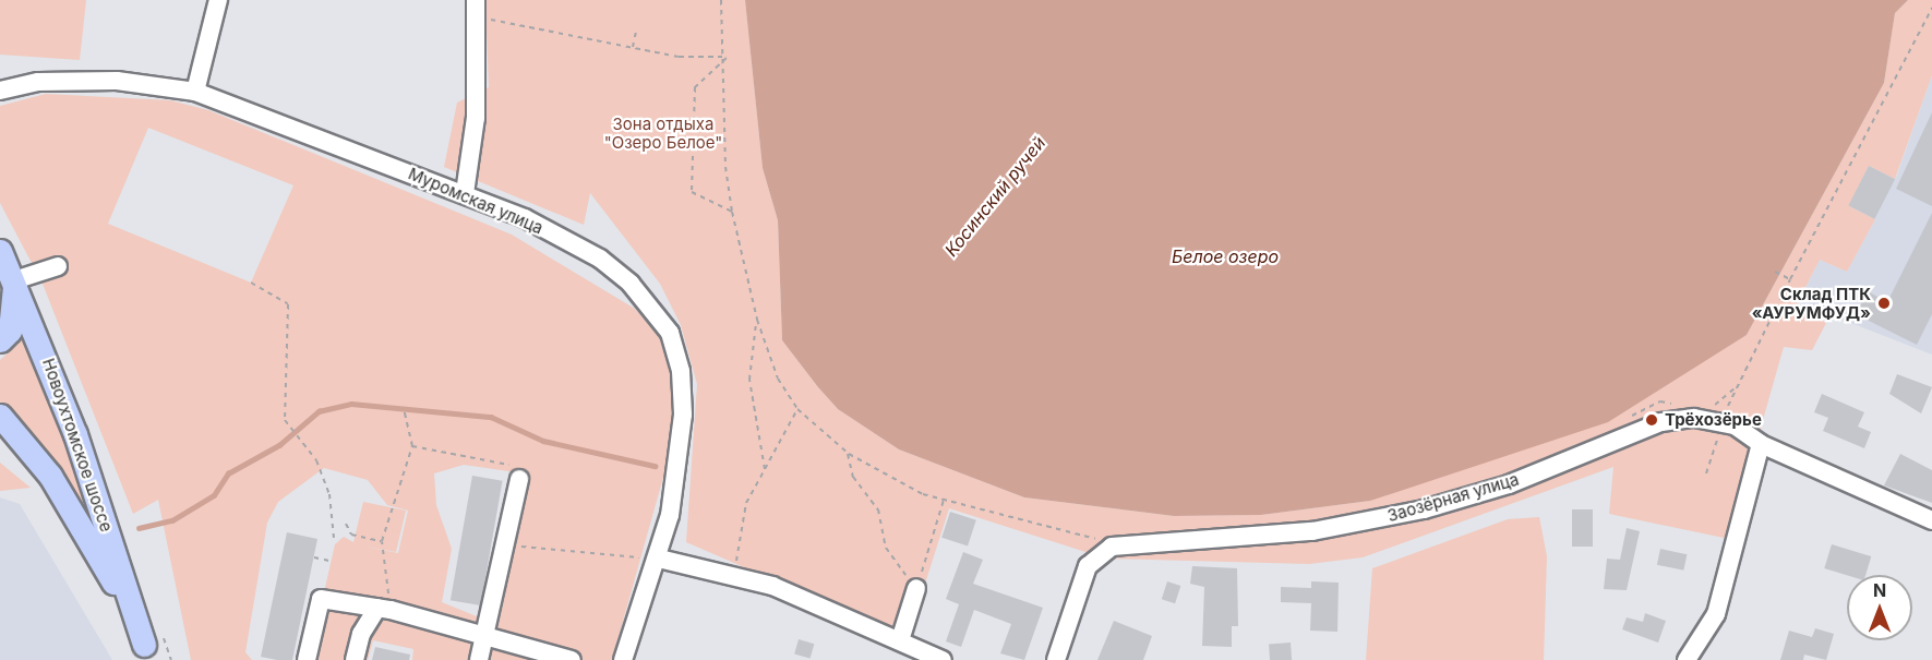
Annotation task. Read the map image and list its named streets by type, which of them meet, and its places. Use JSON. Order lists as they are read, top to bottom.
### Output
{
  "streets": {
    "main road": ["Новоухтомское шоссе"],
    "street": ["Муромская улица", "Заозёрная улица"]
  },
  "water": ["Косинский ручей", "Белое озеро"],
  "parks": ["Зона отдыха \"Озеро Белое\""],
  "places": ["Склад ПТК «АУРУМФУД»", "Трёхозёрье"],
  "north": "top"
}
